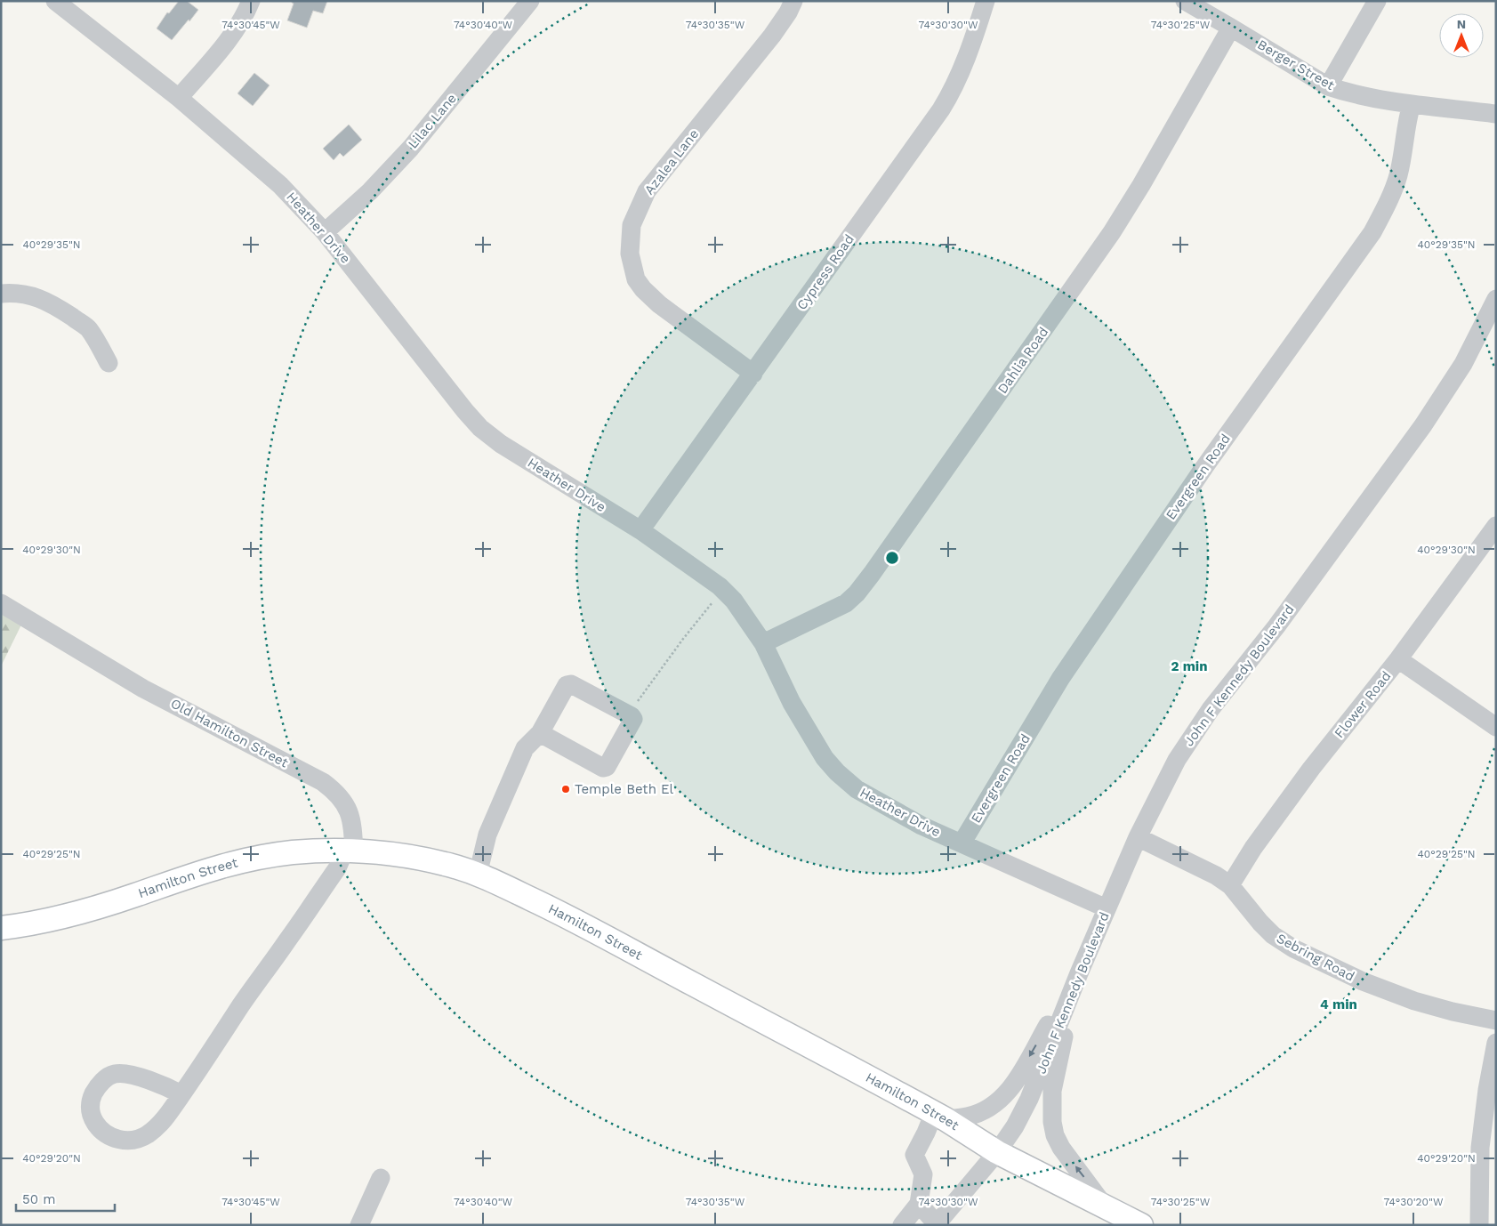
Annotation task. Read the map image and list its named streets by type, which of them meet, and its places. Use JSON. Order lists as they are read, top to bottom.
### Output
{
  "streets": {
    "main road": ["Hamilton Street"],
    "street": [
      "Berger Street",
      "Lilac Lane",
      "Azalea Lane",
      "Heather Drive",
      "Cypress Road",
      "Dahlia Road",
      "Evergreen Road",
      "John F Kennedy Boulevard",
      "Flower Road",
      "Old Hamilton Street",
      "Sebring Road"
    ]
  },
  "crossings": [
    ["Berger Street", "Dahlia Road"],
    ["Berger Street", "Evergreen Road"],
    ["Lilac Lane", "Heather Drive"],
    ["Azalea Lane", "Cypress Road"],
    ["Heather Drive", "Cypress Road"],
    ["Heather Drive", "Dahlia Road"],
    ["Heather Drive", "Evergreen Road"],
    ["Heather Drive", "John F Kennedy Boulevard"],
    ["John F Kennedy Boulevard", "Hamilton Street"],
    ["John F Kennedy Boulevard", "Sebring Road"],
    ["Flower Road", "Sebring Road"],
    ["Old Hamilton Street", "Hamilton Street"]
  ],
  "places": ["Temple Beth El"],
  "scale_bar": "50 m",
  "north": "top",
  "coordinates": [
    "74°30'45\"W",
    "74°30'40\"W",
    "74°30'35\"W",
    "74°30'30\"W",
    "74°30'25\"W",
    "40°29'35\"N",
    "40°29'30\"N",
    "40°29'25\"N",
    "40°29'20\"N",
    "74°30'20\"W"
  ],
  "rings": ["2 min", "4 min"]
}
